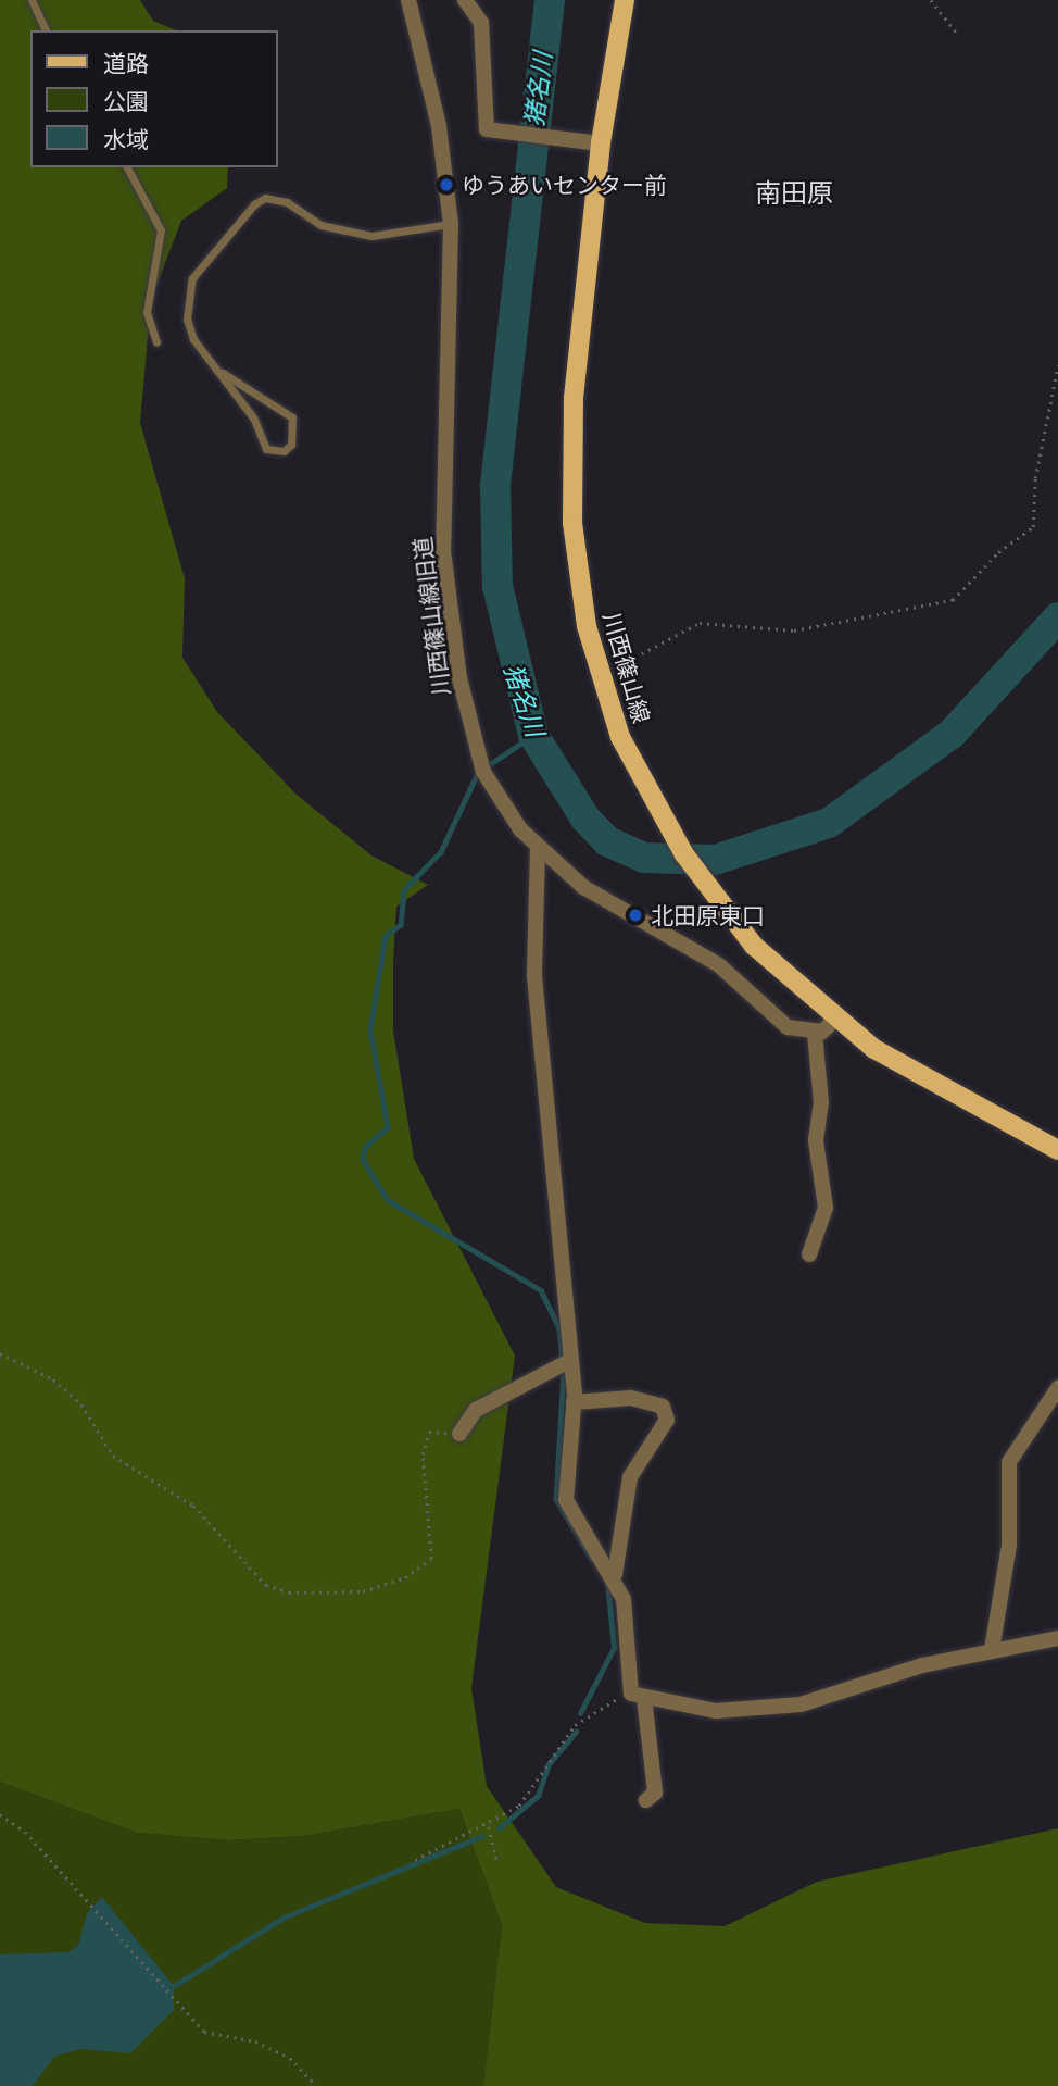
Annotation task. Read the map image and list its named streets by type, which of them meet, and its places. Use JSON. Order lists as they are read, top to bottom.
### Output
{
  "streets": {
    "main road": ["川西篠山線"],
    "street": ["川西篠山線旧道"]
  },
  "districts": ["南田原"],
  "water": ["猪名川"],
  "places": ["ゆうあいセンター前", "北田原東口"],
  "legend": ["道路", "公園", "水域"]
}
